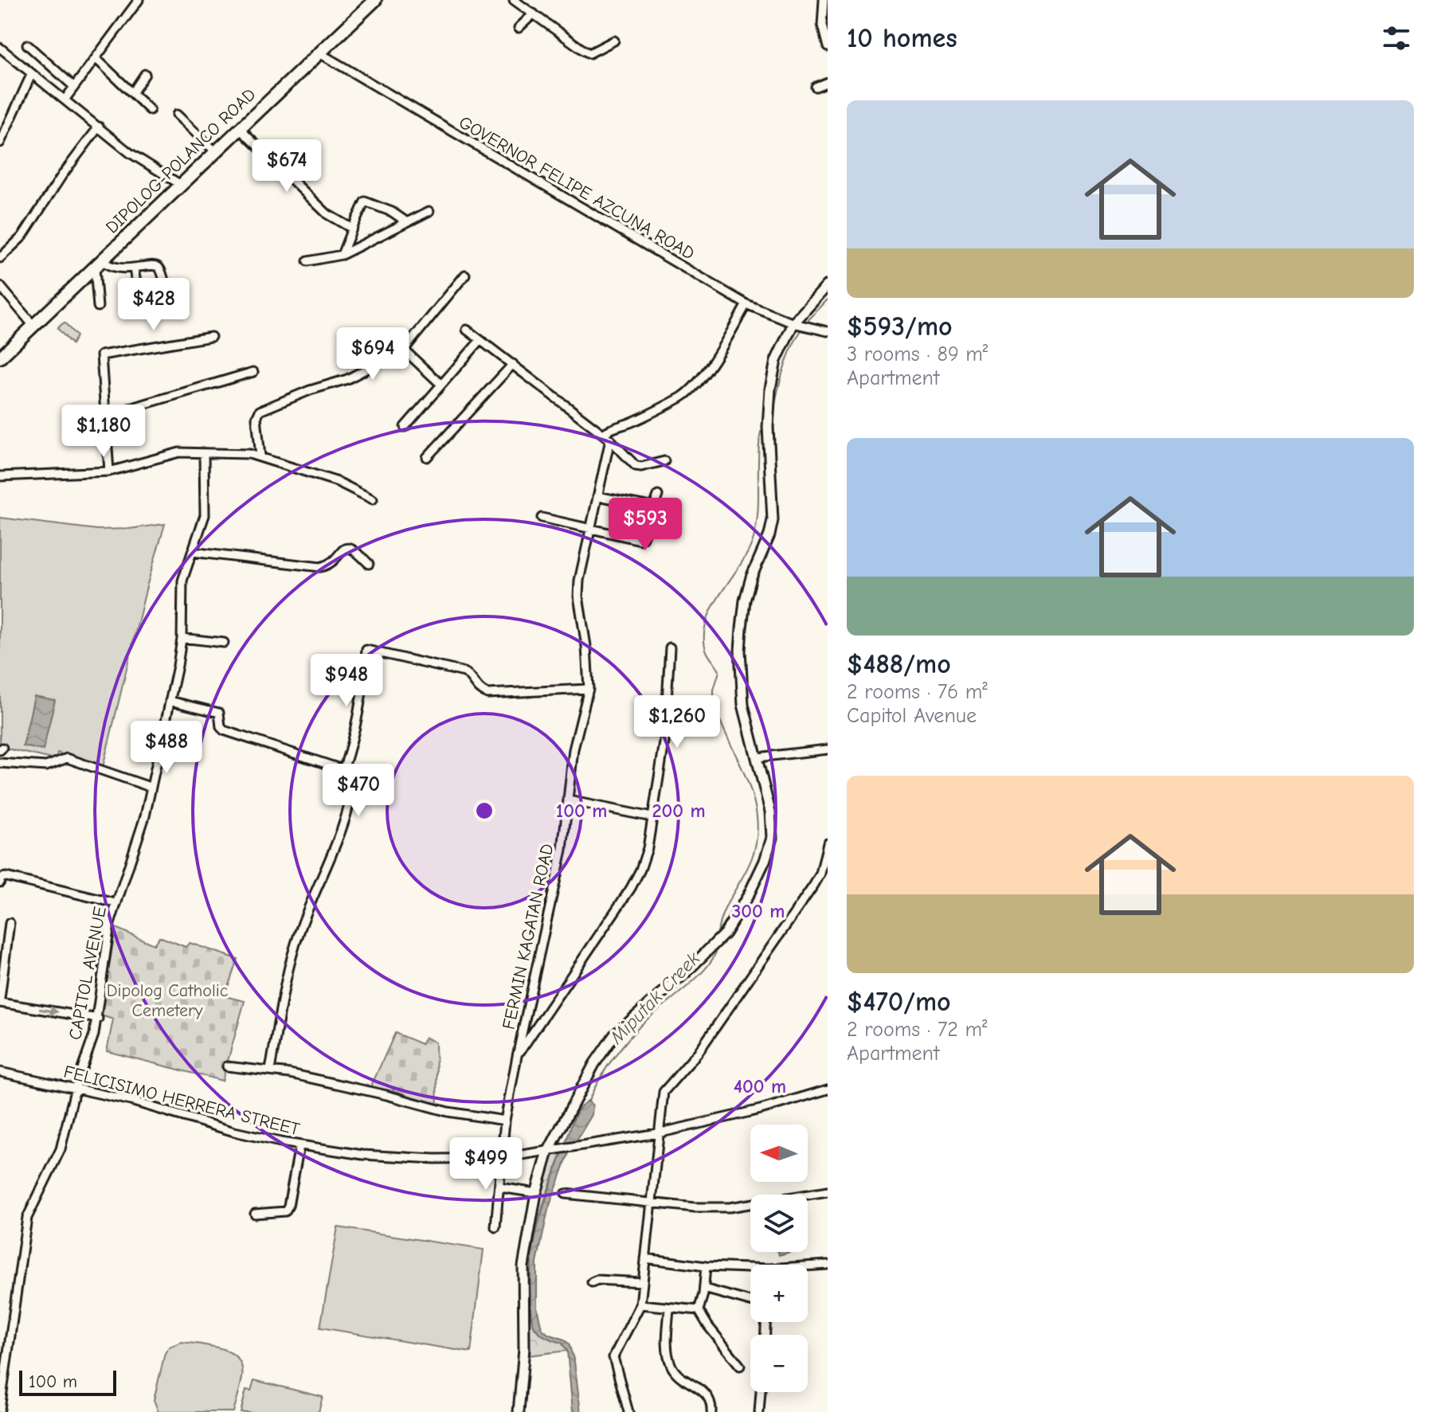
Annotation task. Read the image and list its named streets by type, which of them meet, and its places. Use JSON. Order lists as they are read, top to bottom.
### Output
{
  "streets": {
    "highway": ["DIPOLOG-POLANCO ROAD"],
    "street": [
      "GOVERNOR FELIPE AZCUNA ROAD",
      "FERMIN KAGATAN ROAD",
      "CAPITOL AVENUE",
      "FELICISIMO HERRERA STREET"
    ]
  },
  "crossings": [
    ["DIPOLOG-POLANCO ROAD", "GOVERNOR FELIPE AZCUNA ROAD"],
    ["FERMIN KAGATAN ROAD", "FELICISIMO HERRERA STREET"],
    ["CAPITOL AVENUE", "FELICISIMO HERRERA STREET"]
  ],
  "water": ["Miputak Creek"],
  "parks": ["Dipolog Catholic Cemetery"],
  "scale_bar": "100 m",
  "north": "left",
  "page": {
    "heading": "10 homes",
    "list": [
      {
        "name": "$593/mo",
        "note": "3 rooms · 89 m² · Apartment"
      },
      {
        "name": "$488/mo",
        "note": "2 rooms · 76 m² · Capitol Avenue"
      },
      {
        "name": "$470/mo",
        "note": "2 rooms · 72 m² · Apartment"
      }
    ],
    "price": [
      "$674",
      "$428",
      "$694",
      "$1,180",
      "$593",
      "$948",
      "$1,260",
      "$488",
      "$470",
      "$499"
    ],
    "map_buttons": ["+", "−"],
    "scale": "100 m"
  },
  "rings": [
    "100 m",
    "200 m",
    "300 m",
    "400 m"
  ]
}
